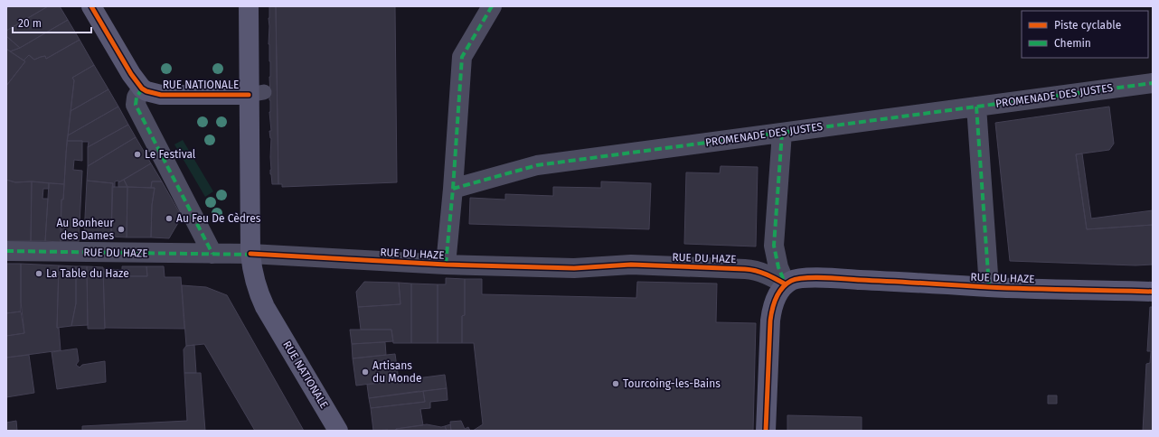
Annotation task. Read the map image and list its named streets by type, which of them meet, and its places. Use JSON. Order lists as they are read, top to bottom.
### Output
{
  "streets": {
    "main road": ["RUE NATIONALE", "RUE DU HAZE"],
    "street": ["PROMENADE DES JUSTES"]
  },
  "crossings": [
    ["RUE NATIONALE", "RUE DU HAZE"]
  ],
  "places": [
    "Le Festival",
    "Au Feu De Cèdres",
    "Au Bonheur des Dames",
    "La Table du Haze",
    "Artisans du Monde",
    "Tourcoing-les-Bains"
  ],
  "legend": ["Piste cyclable", "Chemin"],
  "scale_bar": "20 m"
}
